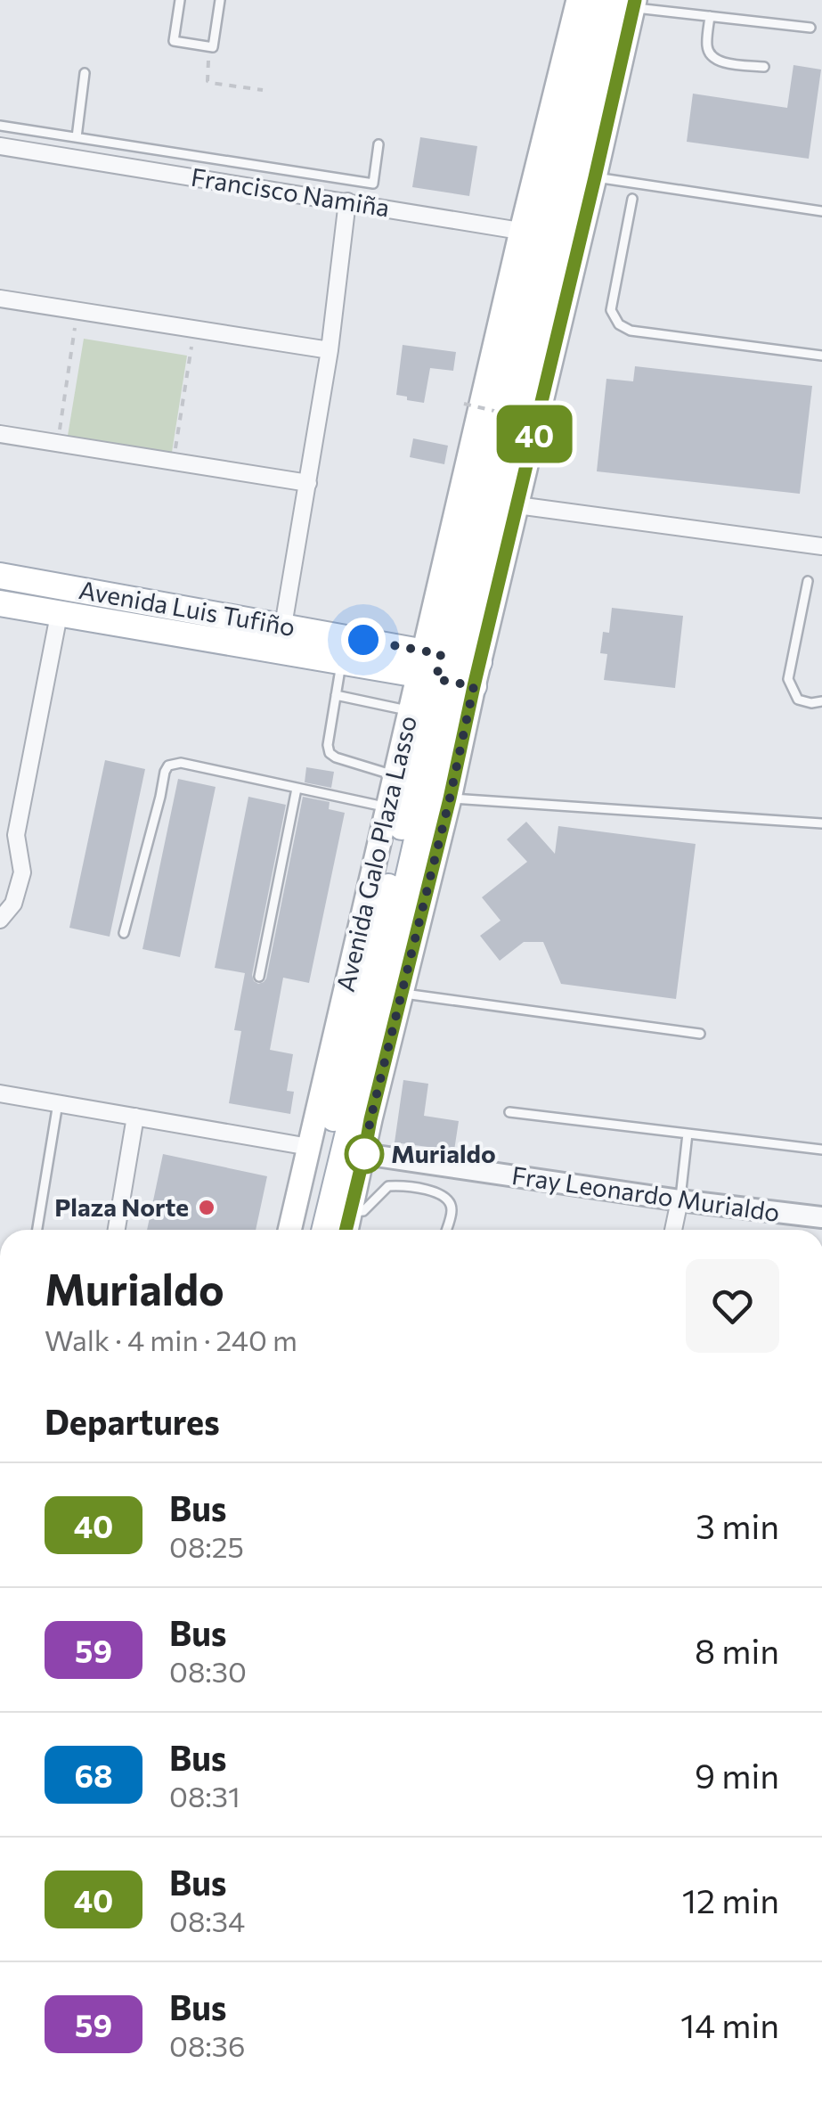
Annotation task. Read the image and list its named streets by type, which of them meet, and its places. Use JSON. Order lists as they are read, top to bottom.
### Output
{
  "streets": {
    "main road": ["Avenida Luis Tufiño", "Avenida Galo Plaza Lasso"],
    "street": ["Francisco Namiña", "Fray Leonardo Murialdo"]
  },
  "crossings": [
    ["Francisco Namiña", "Avenida Galo Plaza Lasso"],
    ["Avenida Luis Tufiño", "Avenida Galo Plaza Lasso"],
    ["Avenida Galo Plaza Lasso", "Fray Leonardo Murialdo"]
  ],
  "places": ["Murialdo", "Plaza Norte"],
  "lines": ["bus line 40"],
  "page": {
    "on_map": "40",
    "heading": [
      ["Murialdo", "Walk · 4 min · 240 m"],
      "Departures"
    ],
    "list": [
      {
        "mark": "40",
        "name": "Bus",
        "note": "08:25",
        "value": "3 min"
      },
      {
        "mark": "59",
        "name": "Bus",
        "note": "08:30",
        "value": "8 min"
      },
      {
        "mark": "68",
        "name": "Bus",
        "note": "08:31",
        "value": "9 min"
      },
      {
        "mark": "40",
        "name": "Bus",
        "note": "08:34",
        "value": "12 min"
      },
      {
        "mark": "59",
        "name": "Bus",
        "note": "08:36",
        "value": "14 min"
      }
    ]
  }
}
